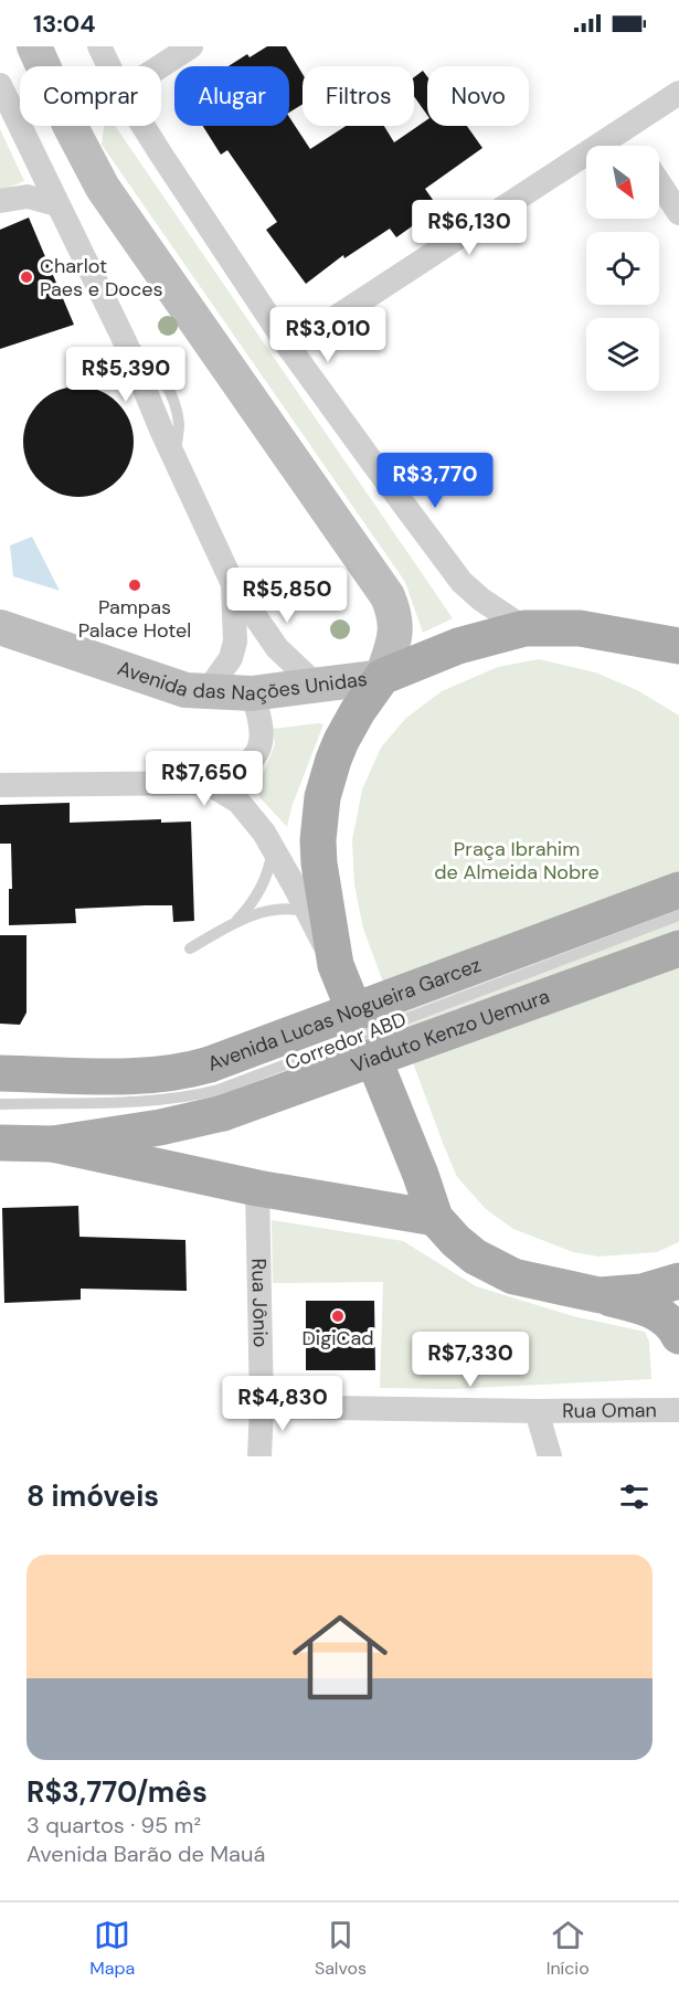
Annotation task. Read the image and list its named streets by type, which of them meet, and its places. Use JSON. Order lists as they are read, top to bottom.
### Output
{
  "streets": {
    "main road": ["Avenida das Nações Unidas", "Avenida Lucas Nogueira Garcez", "Viaduto Kenzo Uemura"],
    "street": ["Rua Jônio", "Rua Oman"],
    "lane": ["Corredor ABD"]
  },
  "crossings": [
    ["Avenida Lucas Nogueira Garcez", "Viaduto Kenzo Uemura"],
    ["Avenida Lucas Nogueira Garcez", "Corredor ABD"],
    ["Avenida Lucas Nogueira Garcez", "Rua Jônio"],
    ["Viaduto Kenzo Uemura", "Corredor ABD"],
    ["Rua Jônio", "Rua Oman"]
  ],
  "parks": ["Praça Ibrahim de Almeida Nobre"],
  "places": ["Charlot Paes e Doces", "Pampas Palace Hotel", "DigiCad"],
  "north": "bottom right",
  "page": {
    "status": "13:04",
    "chip": [
      "Comprar",
      "Alugar",
      "Filtros",
      "Novo"
    ],
    "price": [
      "R$6,130",
      "R$3,010",
      "R$5,390",
      "R$3,770",
      "R$5,850",
      "R$7,650",
      "R$7,330",
      "R$4,830"
    ],
    "heading": "8 imóveis",
    "list": [
      {
        "name": "R$3,770/mês",
        "note": "3 quartos · 95 m² · Avenida Barão de Mauá"
      }
    ],
    "tabs": ["Mapa", "Salvos", "Início"]
  }
}
